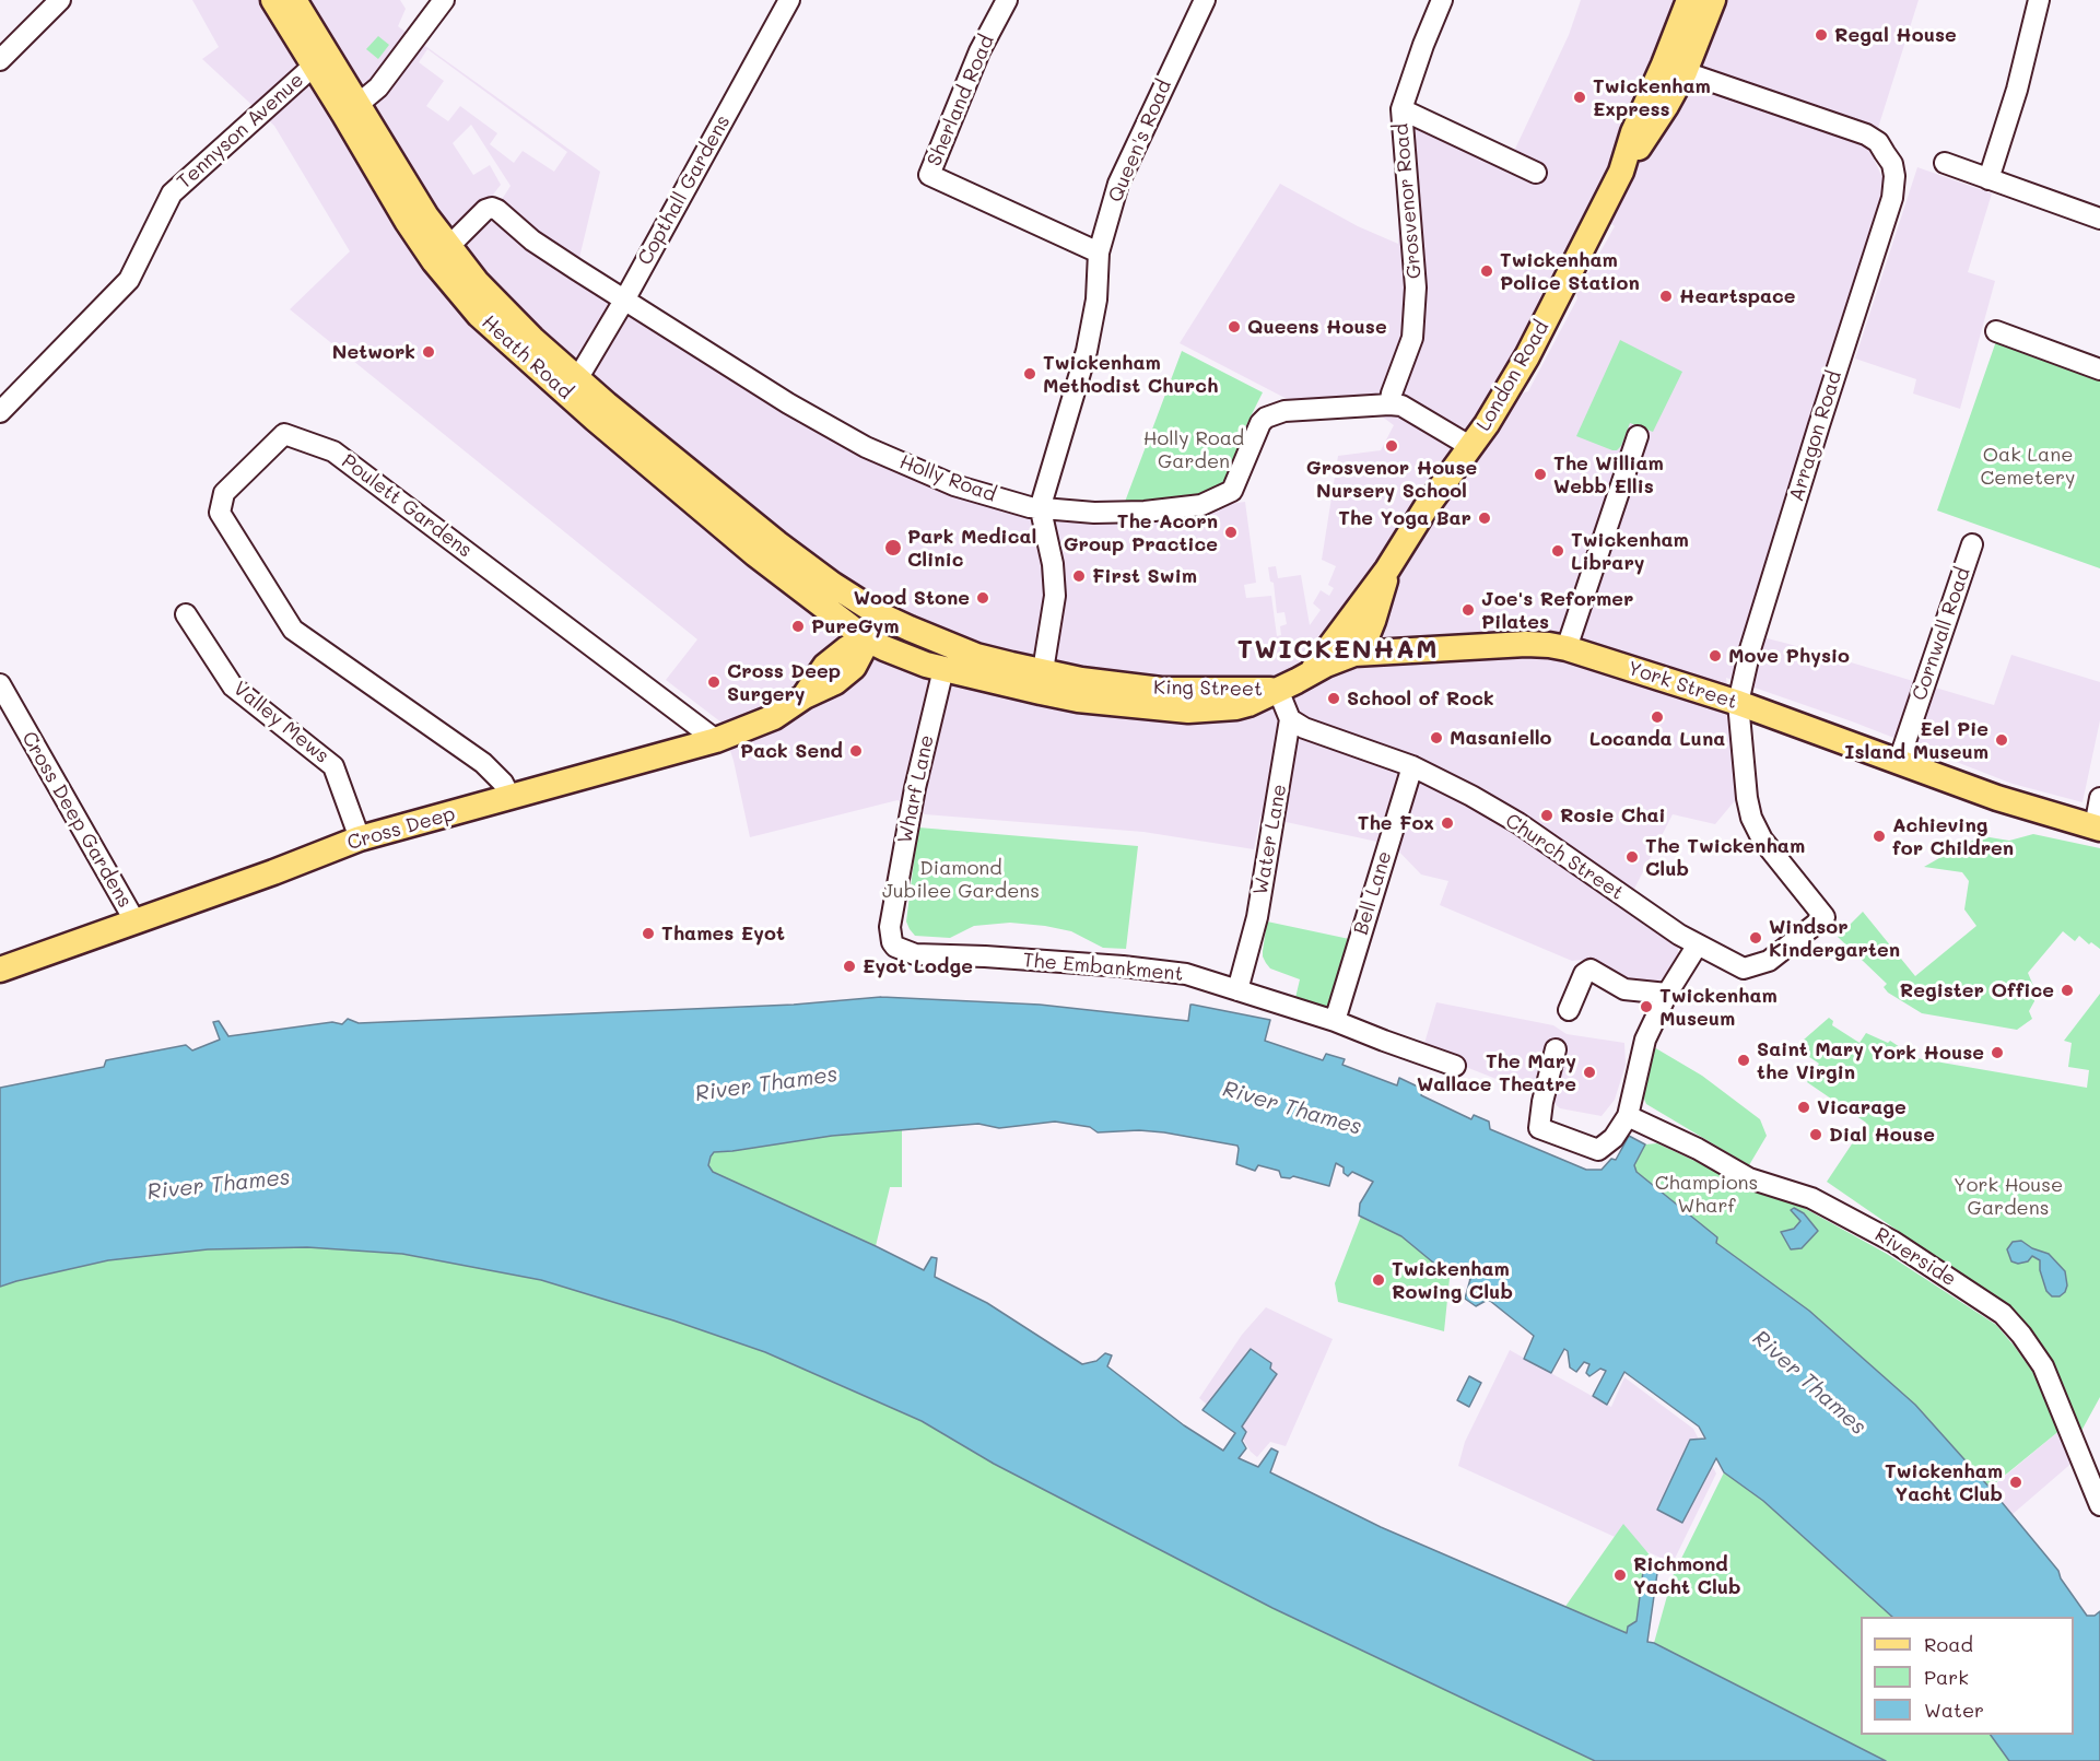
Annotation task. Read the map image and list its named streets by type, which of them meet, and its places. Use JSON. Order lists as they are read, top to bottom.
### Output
{
  "streets": {
    "main road": [
      "Heath Road",
      "London Road",
      "York Street",
      "King Street",
      "Cross Deep"
    ],
    "street": [
      "Sherland Road",
      "Tennyson Avenue",
      "Queen's Road",
      "Copthall Gardens",
      "Grosvenor Road",
      "Arragon Road",
      "Holly Road",
      "Poulett Gardens",
      "Cornwall Road",
      "Valley Mews",
      "Wharf Lane",
      "Cross Deep Gardens",
      "Water Lane",
      "Church Street",
      "Bell Lane",
      "The Embankment",
      "Riverside"
    ]
  },
  "crossings": [
    ["Sherland Road", "Queen's Road"],
    ["Tennyson Avenue", "Heath Road"],
    ["Queen's Road", "Holly Road"],
    ["Queen's Road", "King Street"],
    ["Copthall Gardens", "Heath Road"],
    ["Copthall Gardens", "Holly Road"],
    ["Grosvenor Road", "Holly Road"],
    ["Heath Road", "Holly Road"],
    ["Heath Road", "King Street"],
    ["Heath Road", "Cross Deep"],
    ["London Road", "Arragon Road"],
    ["London Road", "Holly Road"],
    ["London Road", "York Street"],
    ["London Road", "King Street"],
    ["Arragon Road", "York Street"],
    ["Arragon Road", "Church Street"],
    ["Poulett Gardens", "Cross Deep"],
    ["Cornwall Road", "York Street"],
    ["King Street", "Wharf Lane"],
    ["King Street", "Cross Deep"],
    ["Valley Mews", "Cross Deep"],
    ["Wharf Lane", "The Embankment"],
    ["Cross Deep Gardens", "Cross Deep"],
    ["Water Lane", "Church Street"],
    ["Water Lane", "The Embankment"],
    ["Church Street", "Bell Lane"],
    ["Bell Lane", "The Embankment"]
  ],
  "districts": ["TWICKENHAM"],
  "water": ["River Thames"],
  "parks": [
    "Holly Road Garden",
    "Oak Lane Cemetery",
    "Diamond Jubilee Gardens",
    "Champions Wharf",
    "York House Gardens"
  ],
  "places": [
    "Regal House",
    "Twickenham Express",
    "Twickenham Police Station",
    "Heartspace",
    "Queens House",
    "Network",
    "Twickenham Methodist Church",
    "Grosvenor House Nursery School",
    "The William Webb Ellis",
    "The Yoga Bar",
    "The Acorn Group Practice",
    "Park Medical Clinic",
    "Twickenham Library",
    "First Swim",
    "Wood Stone",
    "Joe's Reformer Pilates",
    "PureGym",
    "Move Physio",
    "Cross Deep Surgery",
    "School of Rock",
    "Locanda Luna",
    "Masaniello",
    "Eel Pie Island Museum",
    "Pack Send",
    "Rosie Chai",
    "The Fox",
    "Achieving for Children",
    "The Twickenham Club",
    "Thames Eyot",
    "Windsor Kindergarten",
    "Eyot Lodge",
    "Register Office",
    "Twickenham Museum",
    "York House",
    "Saint Mary the Virgin",
    "The Mary Wallace Theatre",
    "Vicarage",
    "Dial House",
    "Twickenham Rowing Club",
    "Twickenham Yacht Club",
    "Richmond Yacht Club"
  ],
  "legend": ["Road", "Park", "Water"]
}
